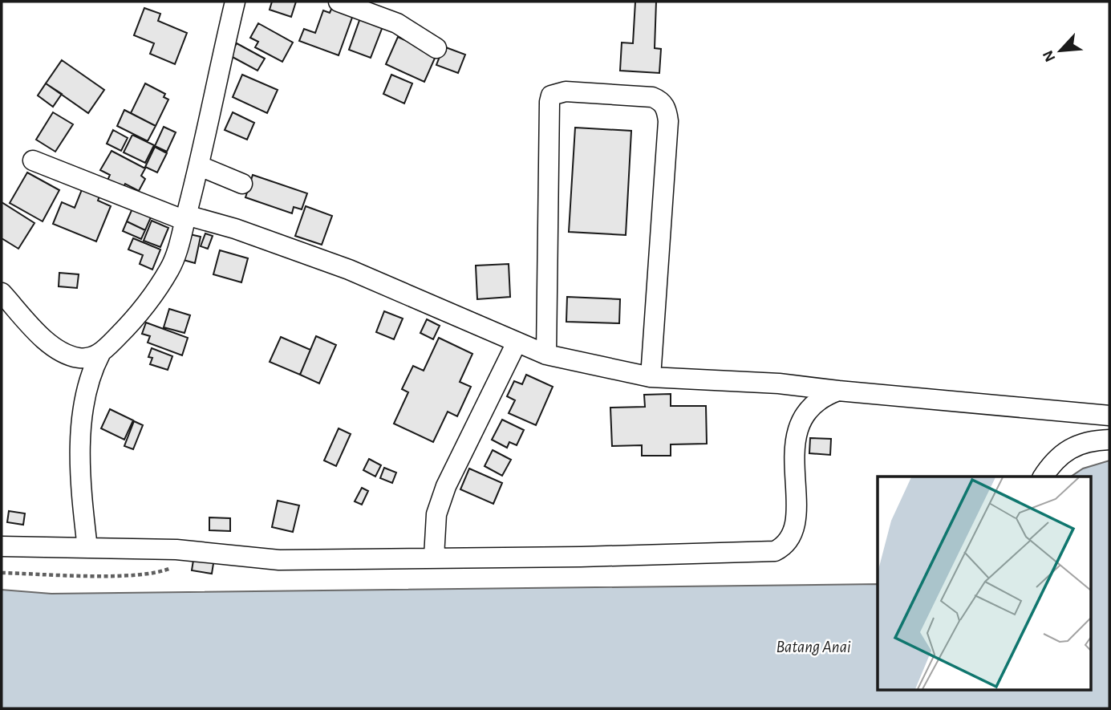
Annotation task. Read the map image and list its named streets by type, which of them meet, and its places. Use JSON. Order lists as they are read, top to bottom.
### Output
{
  "water": ["Batang Anai"],
  "north": "bottom left"
}
